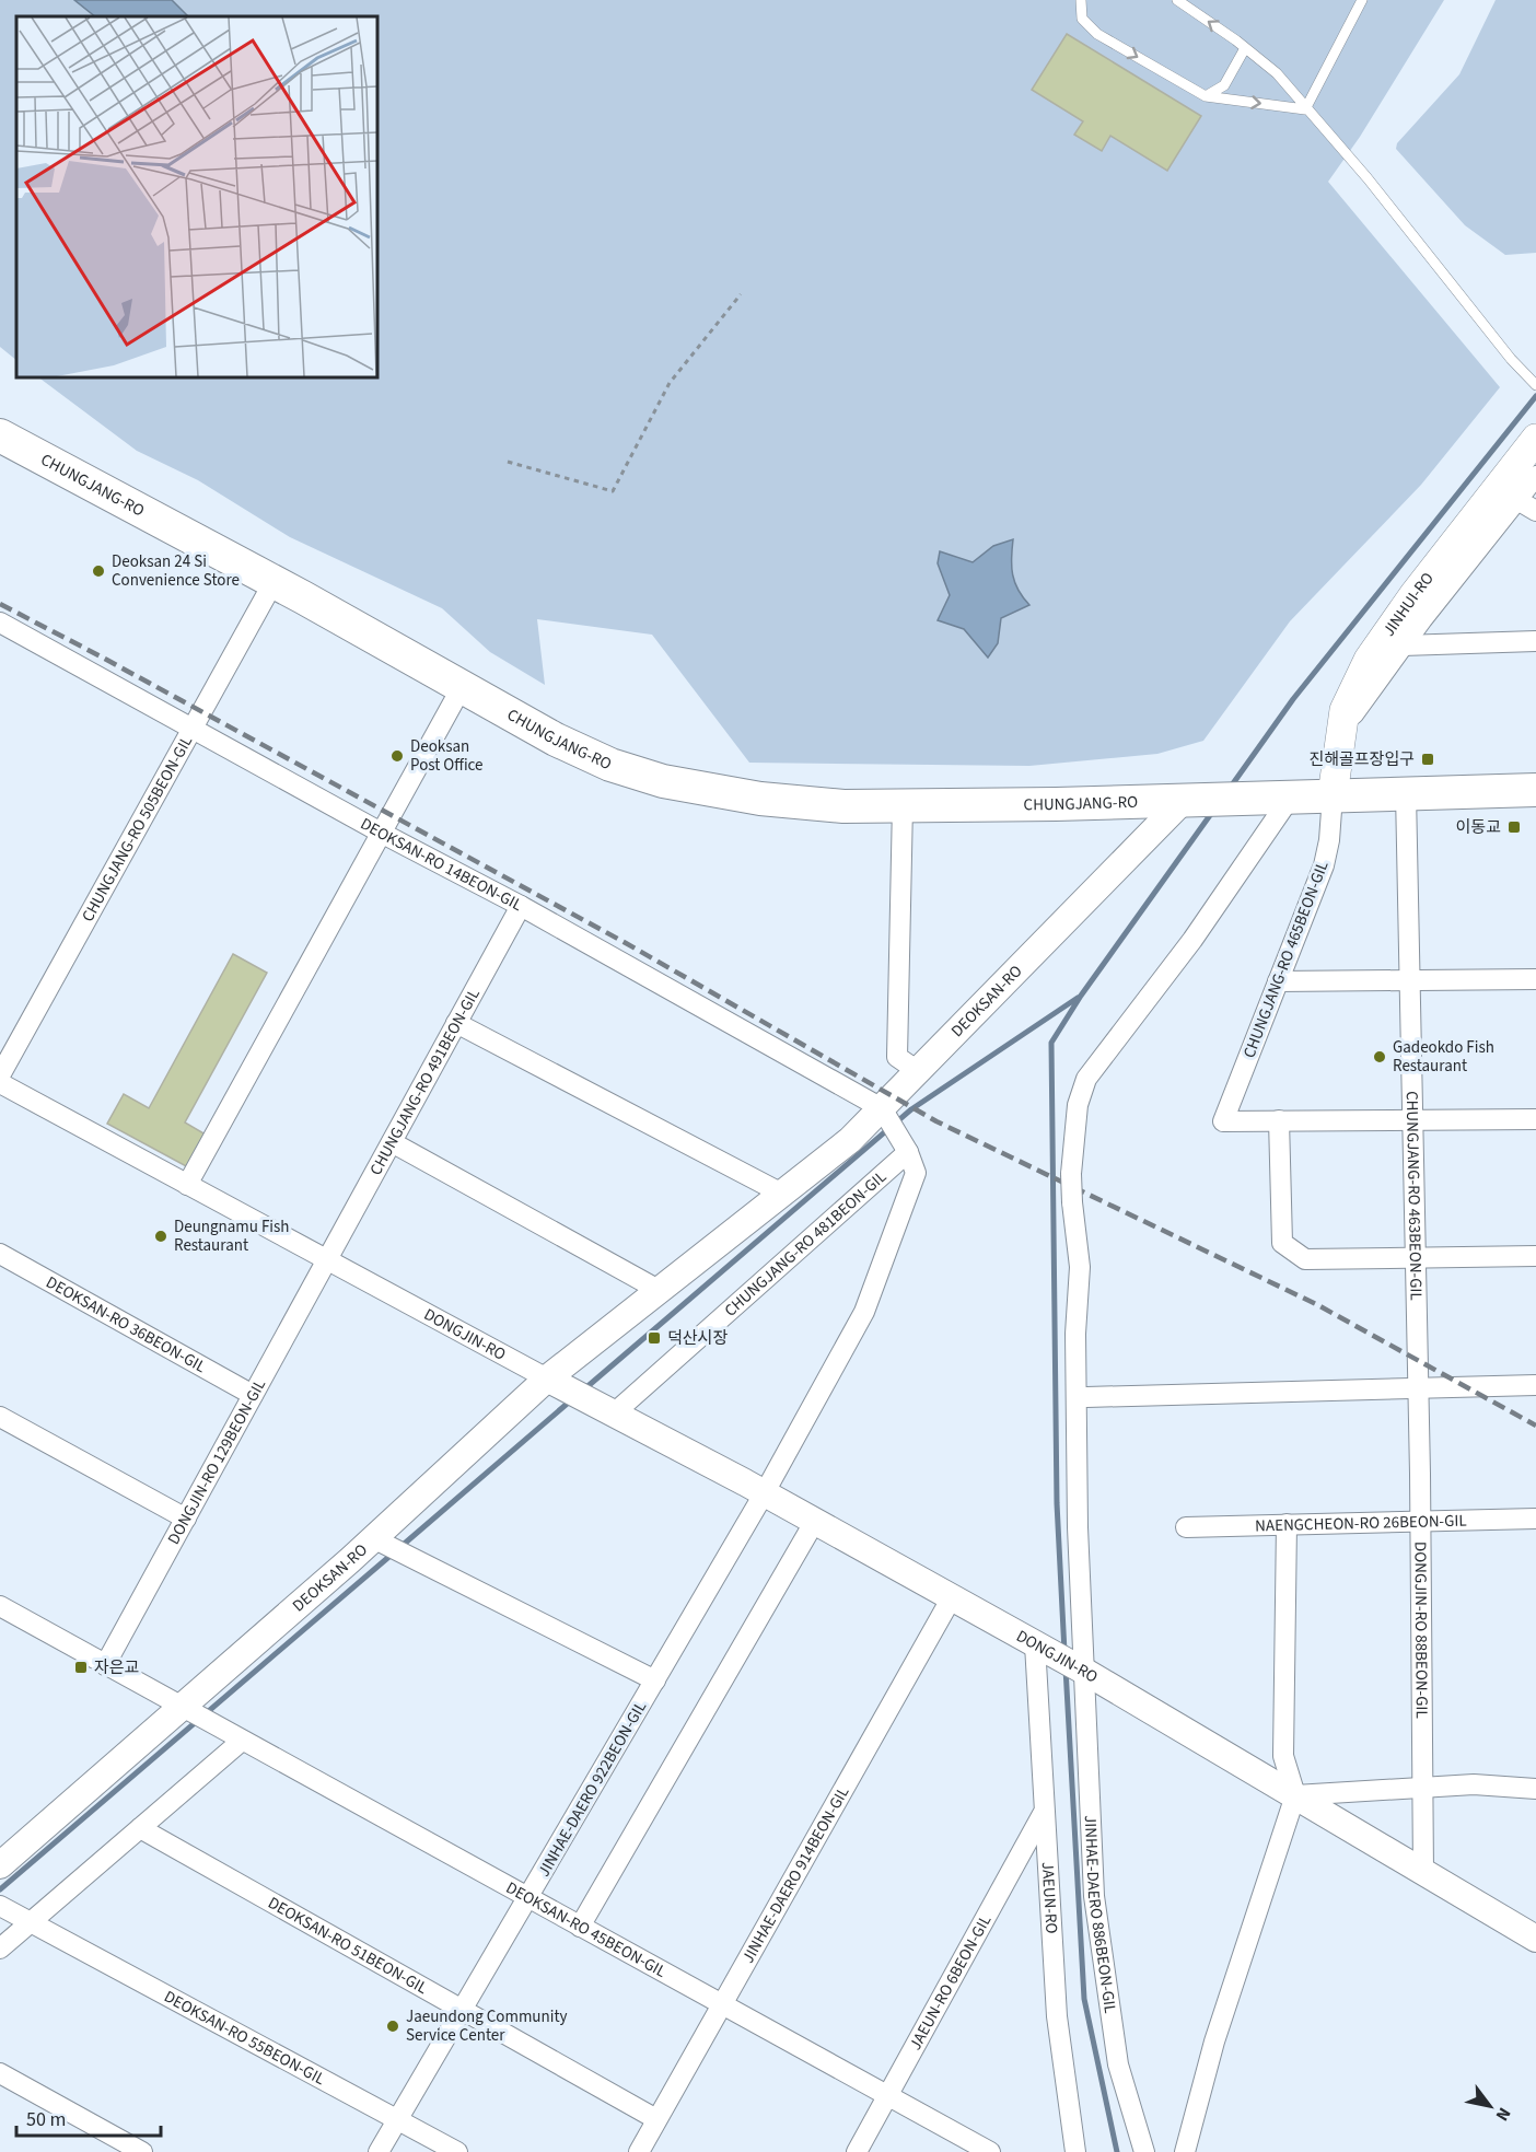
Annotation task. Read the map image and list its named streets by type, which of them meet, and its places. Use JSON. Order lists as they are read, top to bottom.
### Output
{
  "streets": {
    "main road": ["CHUNGJANG-RO", "JINHUI-RO"],
    "street": [
      "CHUNGJANG-RO 505BEON-GIL",
      "DEOKSAN-RO 14BEON-GIL",
      "CHUNGJANG-RO 465BEON-GIL",
      "DEOKSAN-RO",
      "CHUNGJANG-RO 491BEON-GIL",
      "CHUNGJANG-RO 463BEON-GIL",
      "CHUNGJANG-RO 481BEON-GIL",
      "DEOKSAN-RO 36BEON-GIL",
      "DONGJIN-RO",
      "DONGJIN-RO 129BEON-GIL",
      "NAENGCHEON-RO 26BEON-GIL",
      "DONGJIN-RO 88BEON-GIL",
      "JINHAE-DAERO 922BEON-GIL",
      "JINHAE-DAERO 914BEON-GIL",
      "JAEUN-RO",
      "JINHAE-DAERO 886BEON-GIL",
      "DEOKSAN-RO 45BEON-GIL",
      "DEOKSAN-RO 51BEON-GIL",
      "JAEUN-RO 6BEON-GIL",
      "DEOKSAN-RO 55BEON-GIL"
    ]
  },
  "crossings": [
    ["CHUNGJANG-RO", "CHUNGJANG-RO 505BEON-GIL"],
    ["CHUNGJANG-RO", "DEOKSAN-RO"],
    ["CHUNGJANG-RO", "JINHAE-DAERO 886BEON-GIL"],
    ["JINHUI-RO", "CHUNGJANG-RO 465BEON-GIL"],
    ["CHUNGJANG-RO 505BEON-GIL", "DEOKSAN-RO 14BEON-GIL"],
    ["DEOKSAN-RO 14BEON-GIL", "DEOKSAN-RO"],
    ["DEOKSAN-RO 14BEON-GIL", "CHUNGJANG-RO 491BEON-GIL"],
    ["DEOKSAN-RO 14BEON-GIL", "CHUNGJANG-RO 481BEON-GIL"],
    ["DEOKSAN-RO", "CHUNGJANG-RO 481BEON-GIL"],
    ["DEOKSAN-RO", "DONGJIN-RO"],
    ["DEOKSAN-RO", "DEOKSAN-RO 45BEON-GIL"],
    ["CHUNGJANG-RO 491BEON-GIL", "DONGJIN-RO"],
    ["CHUNGJANG-RO 491BEON-GIL", "DONGJIN-RO 129BEON-GIL"],
    ["CHUNGJANG-RO 463BEON-GIL", "DONGJIN-RO 88BEON-GIL"],
    ["CHUNGJANG-RO 481BEON-GIL", "DONGJIN-RO"],
    ["CHUNGJANG-RO 481BEON-GIL", "JINHAE-DAERO 922BEON-GIL"],
    ["DEOKSAN-RO 36BEON-GIL", "DONGJIN-RO 129BEON-GIL"],
    ["DONGJIN-RO", "DONGJIN-RO 129BEON-GIL"],
    ["DONGJIN-RO", "DONGJIN-RO 88BEON-GIL"],
    ["DONGJIN-RO", "JINHAE-DAERO 922BEON-GIL"],
    ["DONGJIN-RO", "JINHAE-DAERO 914BEON-GIL"],
    ["DONGJIN-RO", "JAEUN-RO"],
    ["DONGJIN-RO", "JINHAE-DAERO 886BEON-GIL"],
    ["DONGJIN-RO 129BEON-GIL", "DEOKSAN-RO 45BEON-GIL"],
    ["NAENGCHEON-RO 26BEON-GIL", "DONGJIN-RO 88BEON-GIL"],
    ["JINHAE-DAERO 922BEON-GIL", "DEOKSAN-RO 45BEON-GIL"],
    ["JINHAE-DAERO 922BEON-GIL", "DEOKSAN-RO 51BEON-GIL"],
    ["JINHAE-DAERO 922BEON-GIL", "DEOKSAN-RO 55BEON-GIL"],
    ["JINHAE-DAERO 914BEON-GIL", "DEOKSAN-RO 45BEON-GIL"],
    ["JINHAE-DAERO 914BEON-GIL", "DEOKSAN-RO 51BEON-GIL"],
    ["JAEUN-RO", "JAEUN-RO 6BEON-GIL"],
    ["DEOKSAN-RO 45BEON-GIL", "JAEUN-RO 6BEON-GIL"]
  ],
  "places": {
    "other": [
      "Deoksan 24 Si Convenience Store",
      "Deoksan Post Office",
      "Gadeokdo Fish Restaurant",
      "Deungnamu Fish Restaurant",
      "Jaeundong Community Service Center"
    ],
    "transit": [
      "진해골프장입구",
      "이동교",
      "덕산시장",
      "자은교"
    ]
  },
  "scale_bar": "50 m",
  "north": "bottom right"
}
